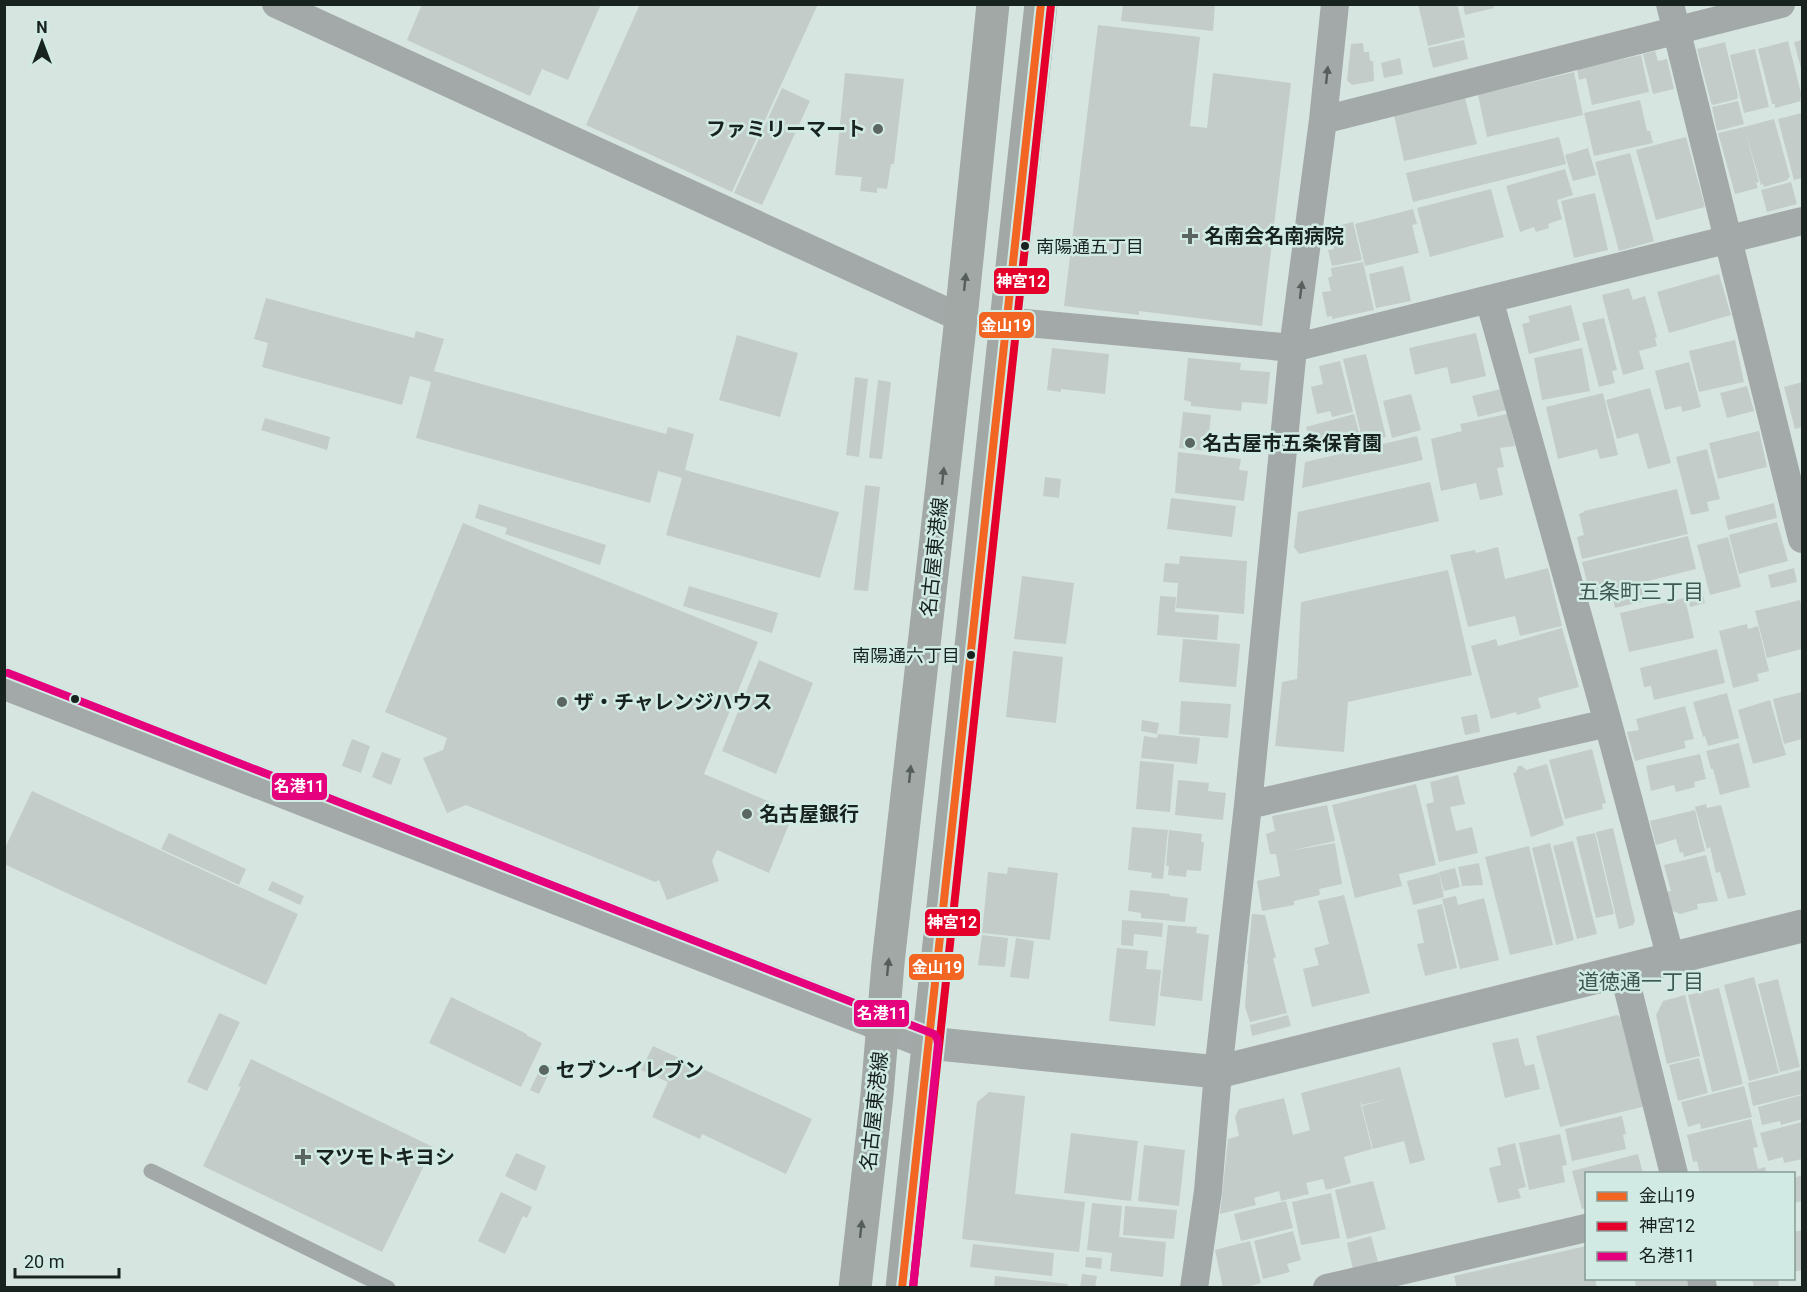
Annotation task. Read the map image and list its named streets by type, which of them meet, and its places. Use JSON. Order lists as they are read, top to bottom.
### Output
{
  "streets": {
    "main road": ["名古屋東港線"]
  },
  "districts": ["五条町三丁目", "道徳通一丁目"],
  "places": {
    "other": [
      "ファミリーマート",
      "南陽通五丁目",
      "名古屋市五条保育園",
      "南陽通六丁目",
      "ザ・チャレンジハウス",
      "名古屋銀行",
      "セブン-イレブン"
    ],
    "health": ["名南会名南病院", "マツモトキヨシ"]
  },
  "lines": ["transit line 金山19", "transit line 神宮12", "transit line 名港11"],
  "legend": ["金山19", "神宮12", "名港11"],
  "scale_bar": "20 m",
  "north": "top"
}
